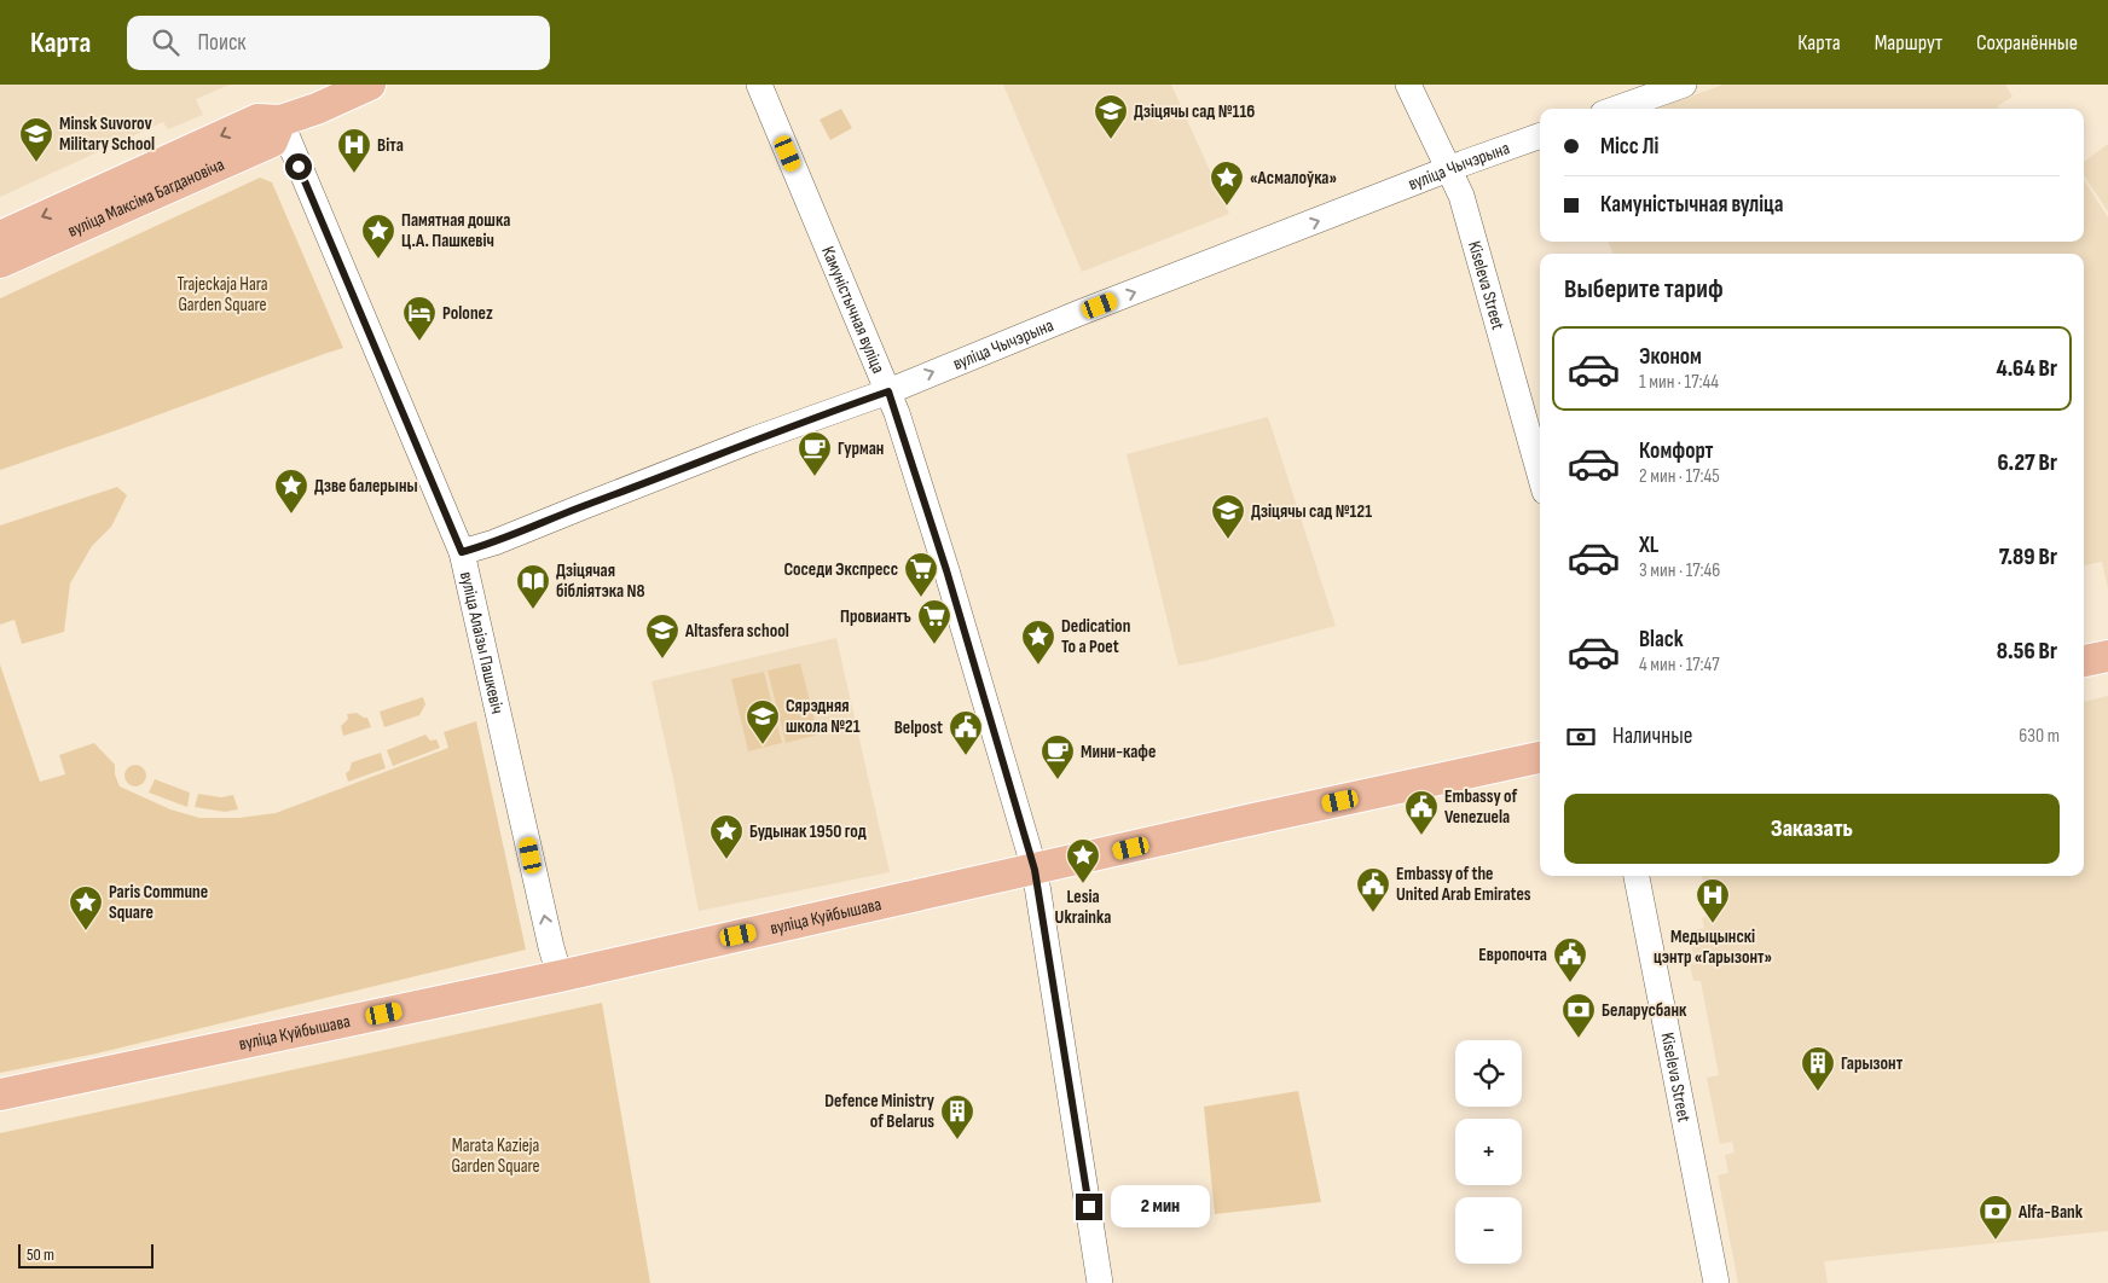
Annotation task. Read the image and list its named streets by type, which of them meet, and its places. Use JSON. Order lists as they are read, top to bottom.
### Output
{
  "streets": {
    "main road": ["вуліца Максіма Багдановіча", "вуліца Куйбышава"],
    "street": [
      "вуліца Чычэрына",
      "Kiseleva Street",
      "Камуністычная вуліца",
      "вуліца Алаізы Пашкевіч"
    ]
  },
  "crossings": [
    ["вуліца Чычэрына", "Kiseleva Street"],
    ["вуліца Чычэрына", "Камуністычная вуліца"],
    ["вуліца Чычэрына", "вуліца Алаізы Пашкевіч"],
    ["вуліца Максіма Багдановіча", "вуліца Алаізы Пашкевіч"],
    ["Камуністычная вуліца", "вуліца Куйбышава"],
    ["вуліца Алаізы Пашкевіч", "вуліца Куйбышава"]
  ],
  "one_way": ["вуліца Чычэрына", "вуліца Алаізы Пашкевіч"],
  "parks": ["Trajeckaja Hara Garden Square", "Marata Kazieja Garden Square"],
  "places": {
    "school or university": [
      "Дзіцячы сад №116",
      "Minsk Suvorov Military School",
      "Дзіцячы сад №121",
      "Altasfera school",
      "Сярэдняя школа №21"
    ],
    "hospital": ["Віта", "Медыцынскі цэнтр «Гарызонт»"],
    "place": [
      "«Асмалоўка»",
      "Памятная дошка Ц.А. Пашкевіч",
      "Дзве балерыны",
      "Dedication To a Poet",
      "Будынак 1950 год",
      "Lesia Ukrainka",
      "Paris Commune Square"
    ],
    "hotel": ["Polonez"],
    "cafe": ["Гурман", "Мини-кафе"],
    "supermarket": ["Соседи Экспресс", "Провиантъ"],
    "library": ["Дзіцячая бібліятэка N8"],
    "public building": [
      "Belpost",
      "Embassy of Venezuela",
      "Embassy of the United Arab Emirates",
      "Европочта"
    ],
    "bank": ["Беларусбанк", "Alfa-Bank"],
    "building": ["Гарызонт", "Defence Ministry of Belarus"]
  },
  "scale_bar": "50 m",
  "page": {
    "header": "Карта",
    "search": "Поиск",
    "nav": ["Карта", "Маршрут", "Сохранённые"],
    "banner": ["Місс Лі", "Камуністычная вуліца"],
    "heading": "Выберите тариф",
    "list": [
      {
        "name": "Эконом",
        "note": "1 мин · 17:44",
        "value": "4.64 Br"
      },
      {
        "name": "Комфорт",
        "note": "2 мин · 17:45",
        "value": "6.27 Br"
      },
      {
        "name": "XL",
        "note": "3 мин · 17:46",
        "value": "7.89 Br"
      },
      {
        "name": "Black",
        "note": "4 мин · 17:47",
        "value": "8.56 Br"
      }
    ],
    "pay": ["Наличные", "630 m"],
    "buttons": "Заказать",
    "map_buttons": ["+", "−"],
    "bubble": "2 мин",
    "scale": "50 m"
  }
}
